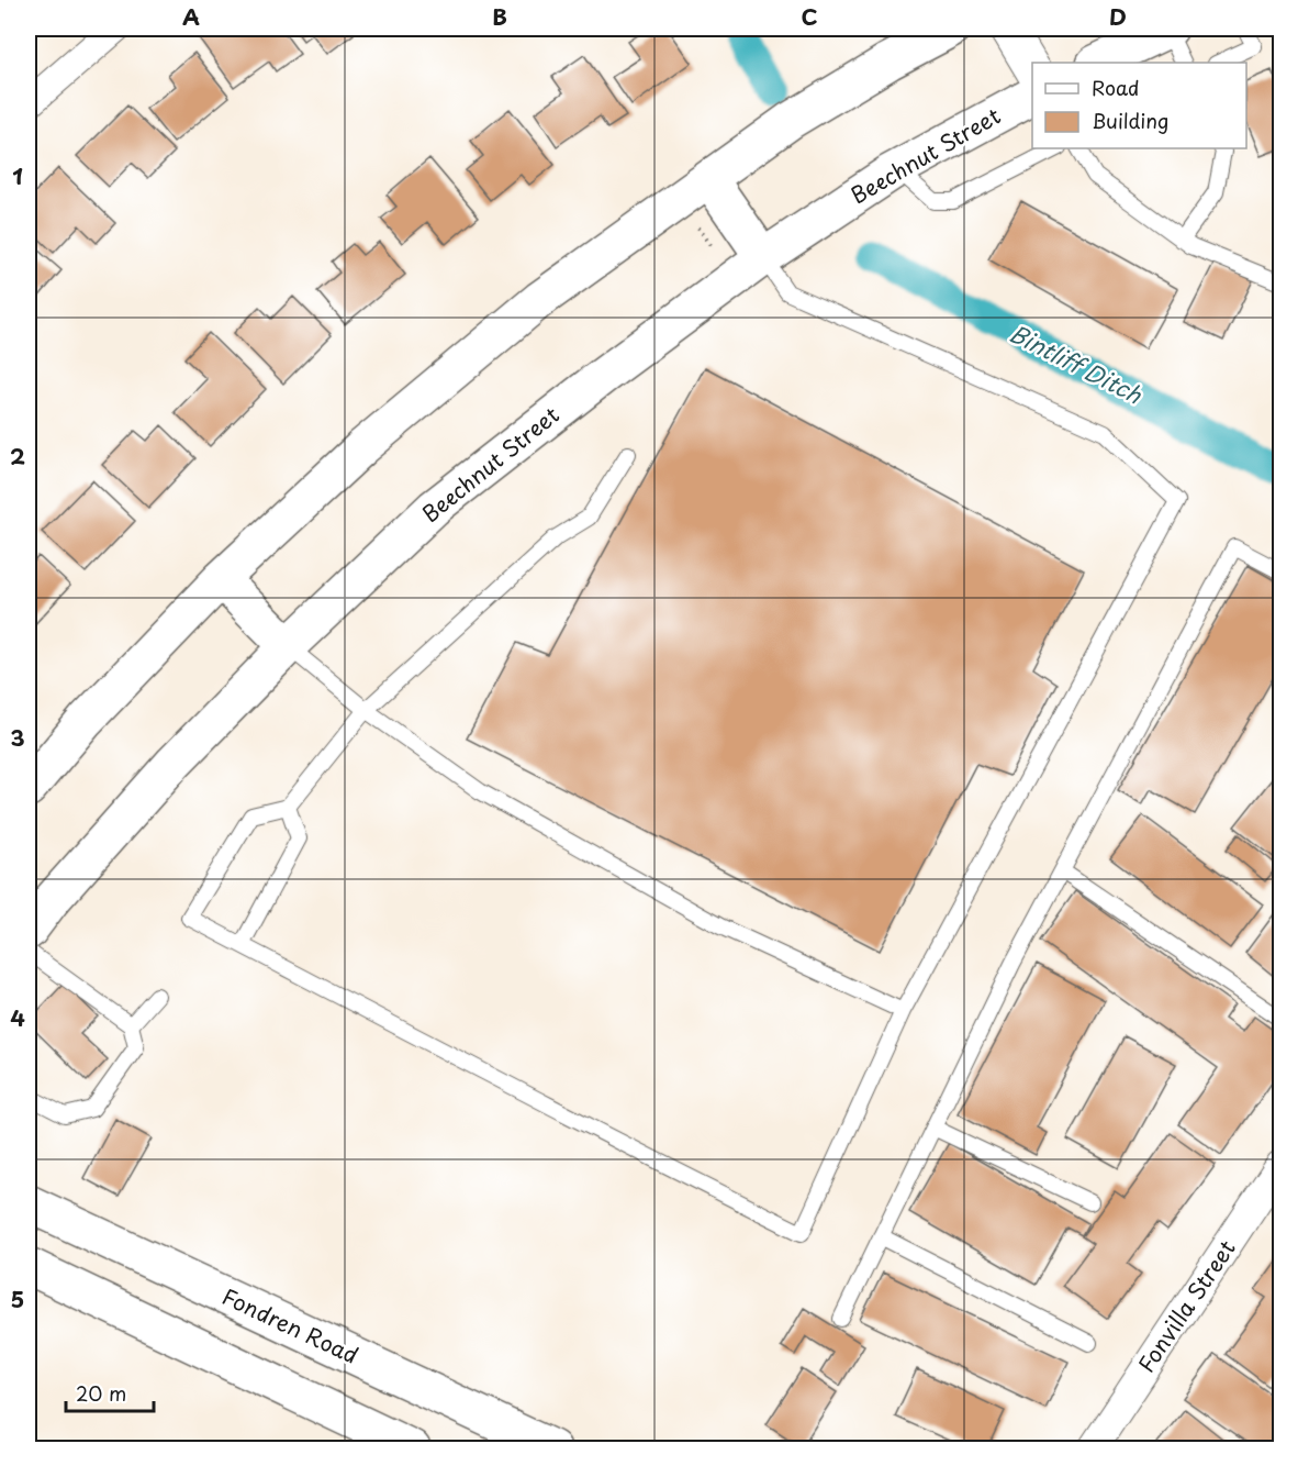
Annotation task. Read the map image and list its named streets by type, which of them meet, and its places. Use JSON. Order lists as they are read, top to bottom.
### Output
{
  "streets": {
    "main road": ["Beechnut Street", "Fondren Road"],
    "street": ["Fonvilla Street"]
  },
  "water": ["Bintliff Ditch"],
  "legend": ["Road", "Building"],
  "scale_bar": "20 m",
  "grid": {
    "columns": [
      "A",
      "B",
      "C",
      "D"
    ],
    "rows": [
      "1",
      "2",
      "3",
      "4",
      "5"
    ]
  }
}
